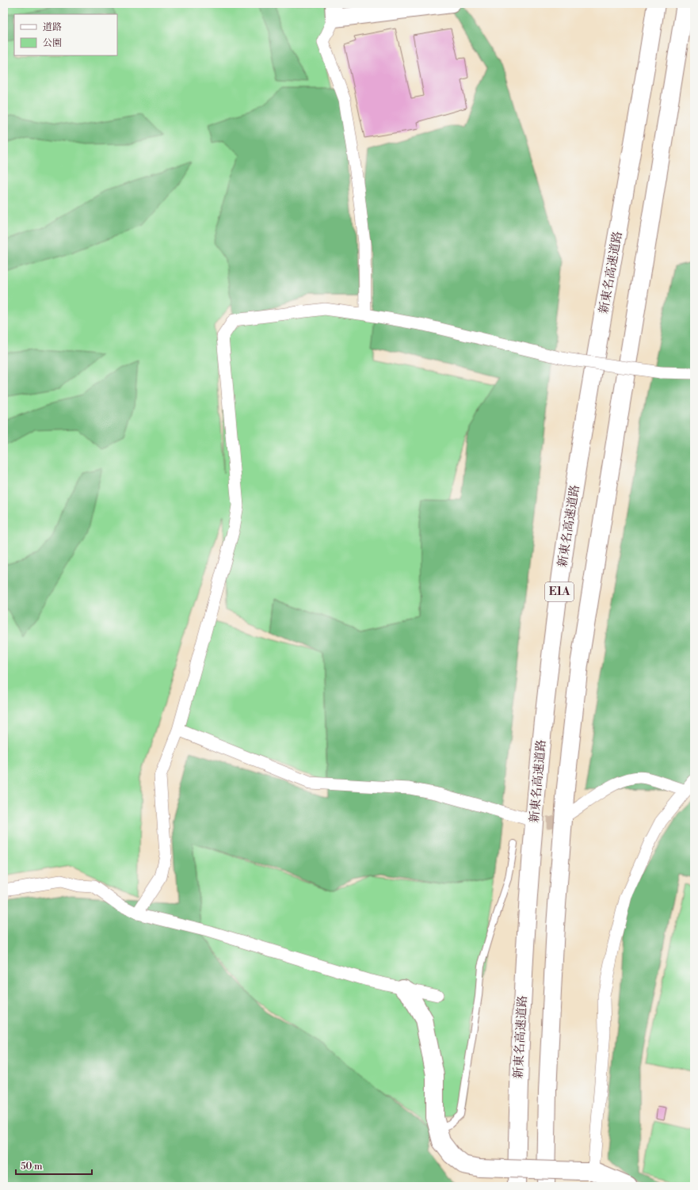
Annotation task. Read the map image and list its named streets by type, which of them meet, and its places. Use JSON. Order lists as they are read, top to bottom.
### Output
{
  "streets": {
    "main road": ["新東名高速道路", "E1A"]
  },
  "legend": ["道路", "公園"],
  "scale_bar": "50 m"
}
